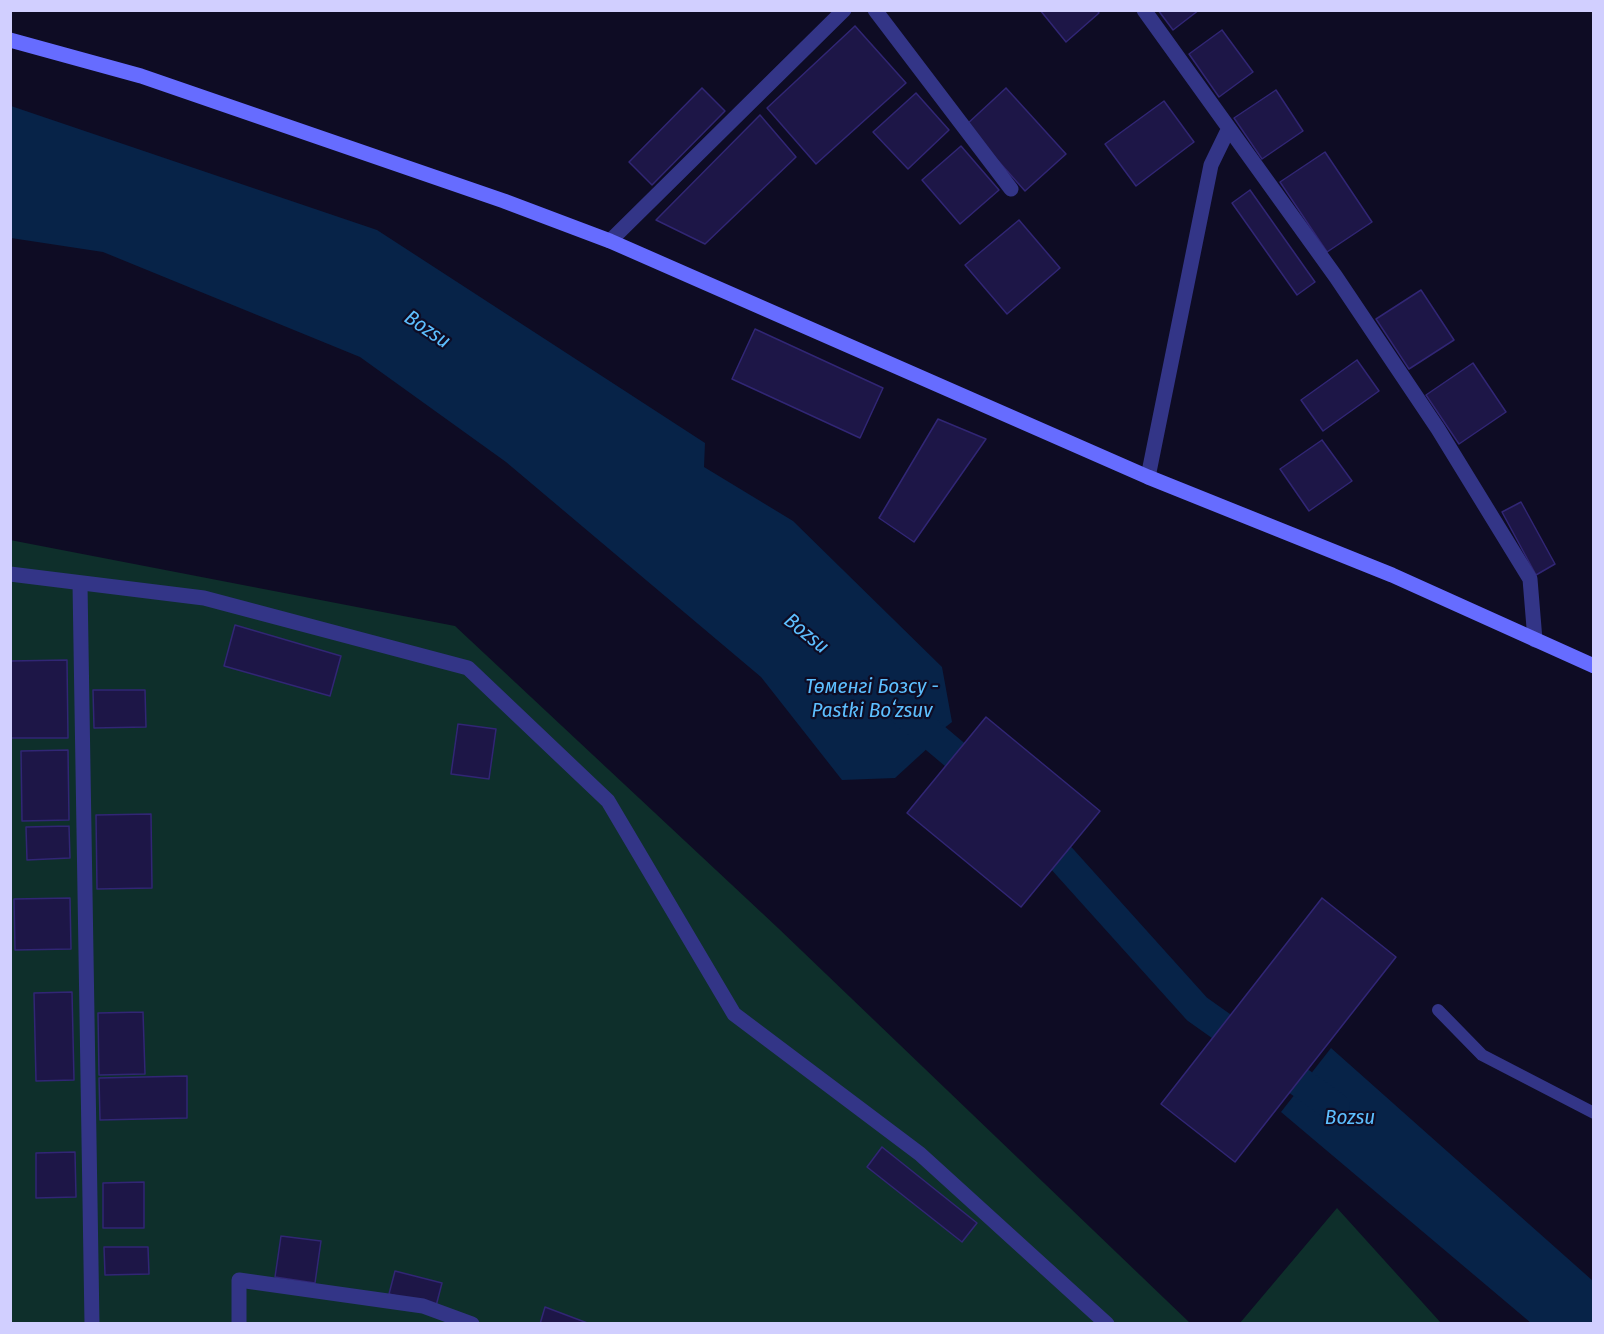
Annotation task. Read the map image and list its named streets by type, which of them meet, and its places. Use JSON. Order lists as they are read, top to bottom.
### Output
{
  "water": ["Bozsu", "Төменгі Бозсу - Pastki Boʻzsuv"]
}
